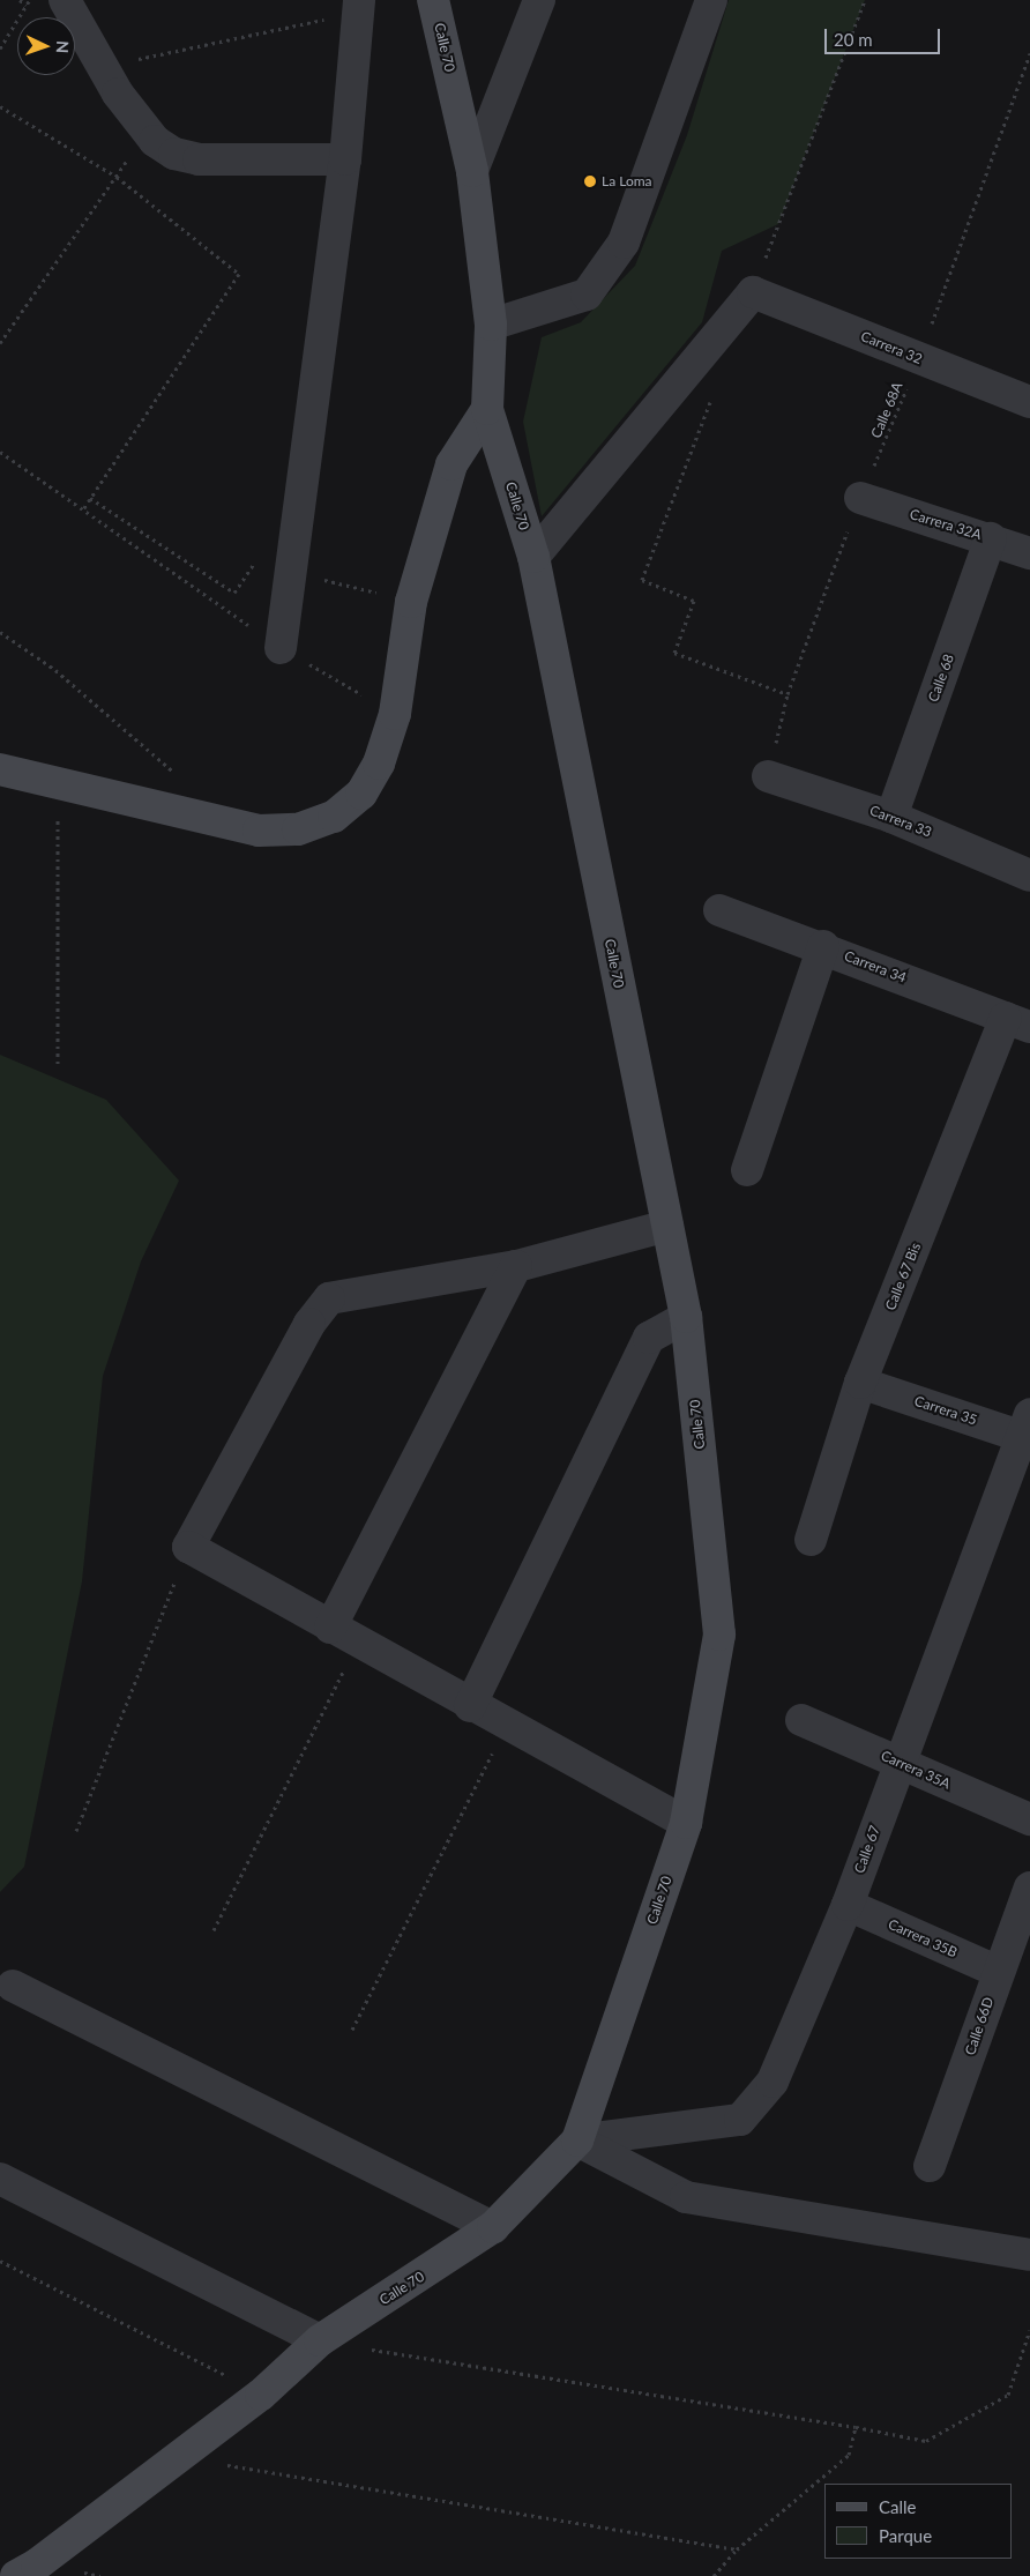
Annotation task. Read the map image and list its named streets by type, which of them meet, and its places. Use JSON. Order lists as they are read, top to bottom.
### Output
{
  "streets": {
    "main road": ["Calle 70"],
    "street": [
      "Carrera 32",
      "Carrera 32A",
      "Calle 68",
      "Carrera 33",
      "Carrera 34",
      "Calle 67 Bis",
      "Carrera 35",
      "Carrera 35A",
      "Calle 67",
      "Carrera 35B",
      "Calle 66D"
    ],
    "path": ["Calle 68A"]
  },
  "crossings": [
    ["Calle 70", "Calle 67"],
    ["Carrera 32", "Calle 68A"],
    ["Calle 68A", "Carrera 32A"],
    ["Calle 68A", "Carrera 33"],
    ["Carrera 32A", "Calle 68"],
    ["Calle 68", "Carrera 33"],
    ["Carrera 34", "Calle 67 Bis"],
    ["Calle 67 Bis", "Carrera 35"],
    ["Carrera 35", "Calle 67"],
    ["Carrera 35A", "Calle 67"],
    ["Calle 67", "Carrera 35B"],
    ["Carrera 35B", "Calle 66D"]
  ],
  "places": ["La Loma"],
  "legend": ["Calle", "Parque"],
  "scale_bar": "20 m",
  "north": "right"
}
